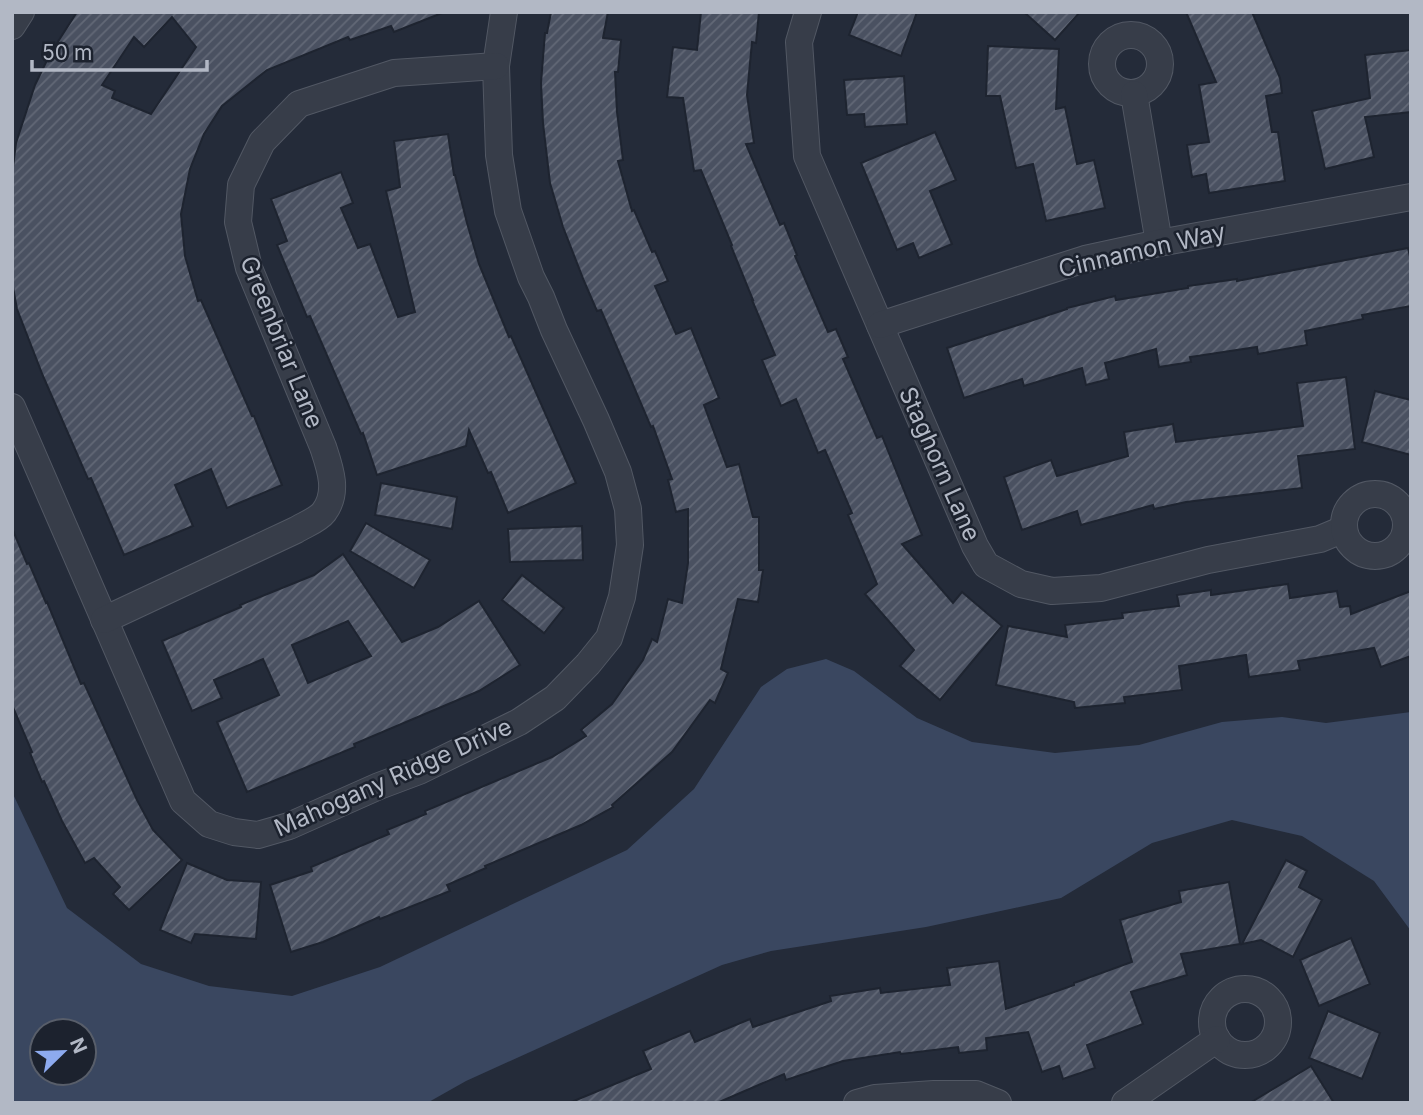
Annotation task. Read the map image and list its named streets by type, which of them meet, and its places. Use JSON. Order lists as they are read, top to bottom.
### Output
{
  "streets": {
    "street": [
      "Cinnamon Way",
      "Greenbriar Lane",
      "Staghorn Lane",
      "Mahogany Ridge Drive"
    ]
  },
  "crossings": [
    ["Cinnamon Way", "Staghorn Lane"],
    ["Greenbriar Lane", "Mahogany Ridge Drive"]
  ],
  "scale_bar": "50 m",
  "north": "top right"
}
